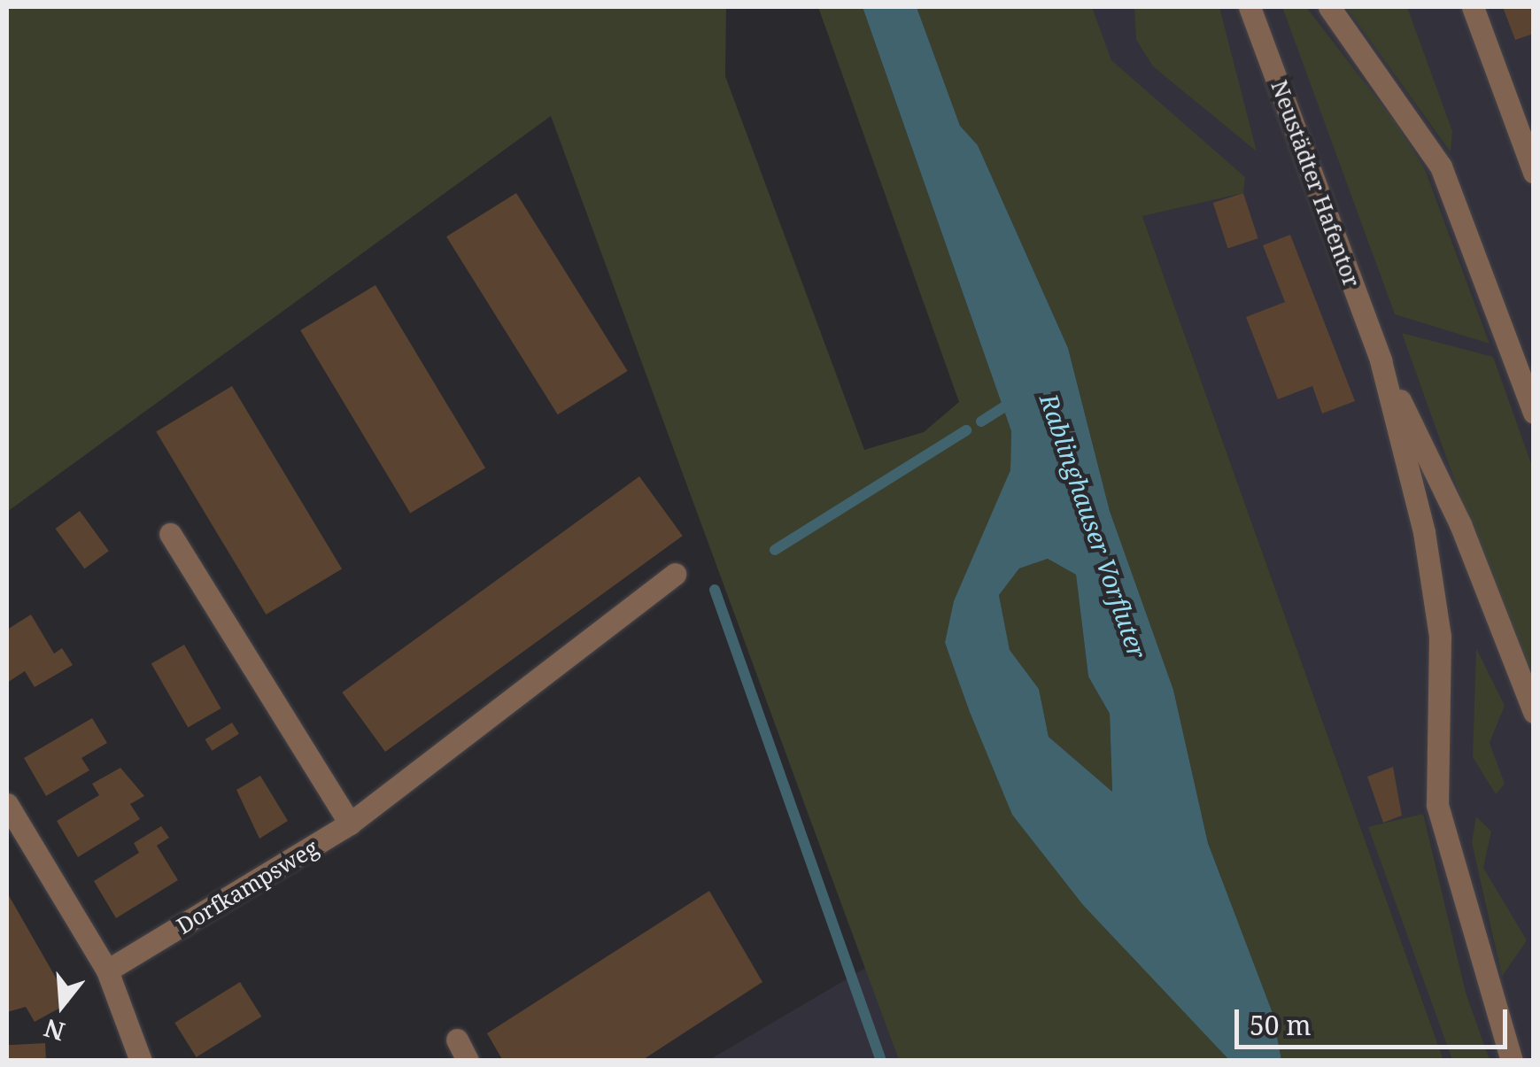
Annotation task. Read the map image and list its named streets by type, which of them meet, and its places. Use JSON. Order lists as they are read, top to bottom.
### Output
{
  "streets": {
    "street": ["Neustädter Hafentor", "Dorfkampsweg"]
  },
  "water": ["Rablinghauser Vorfluter"],
  "scale_bar": "50 m",
  "north": "bottom"
}
